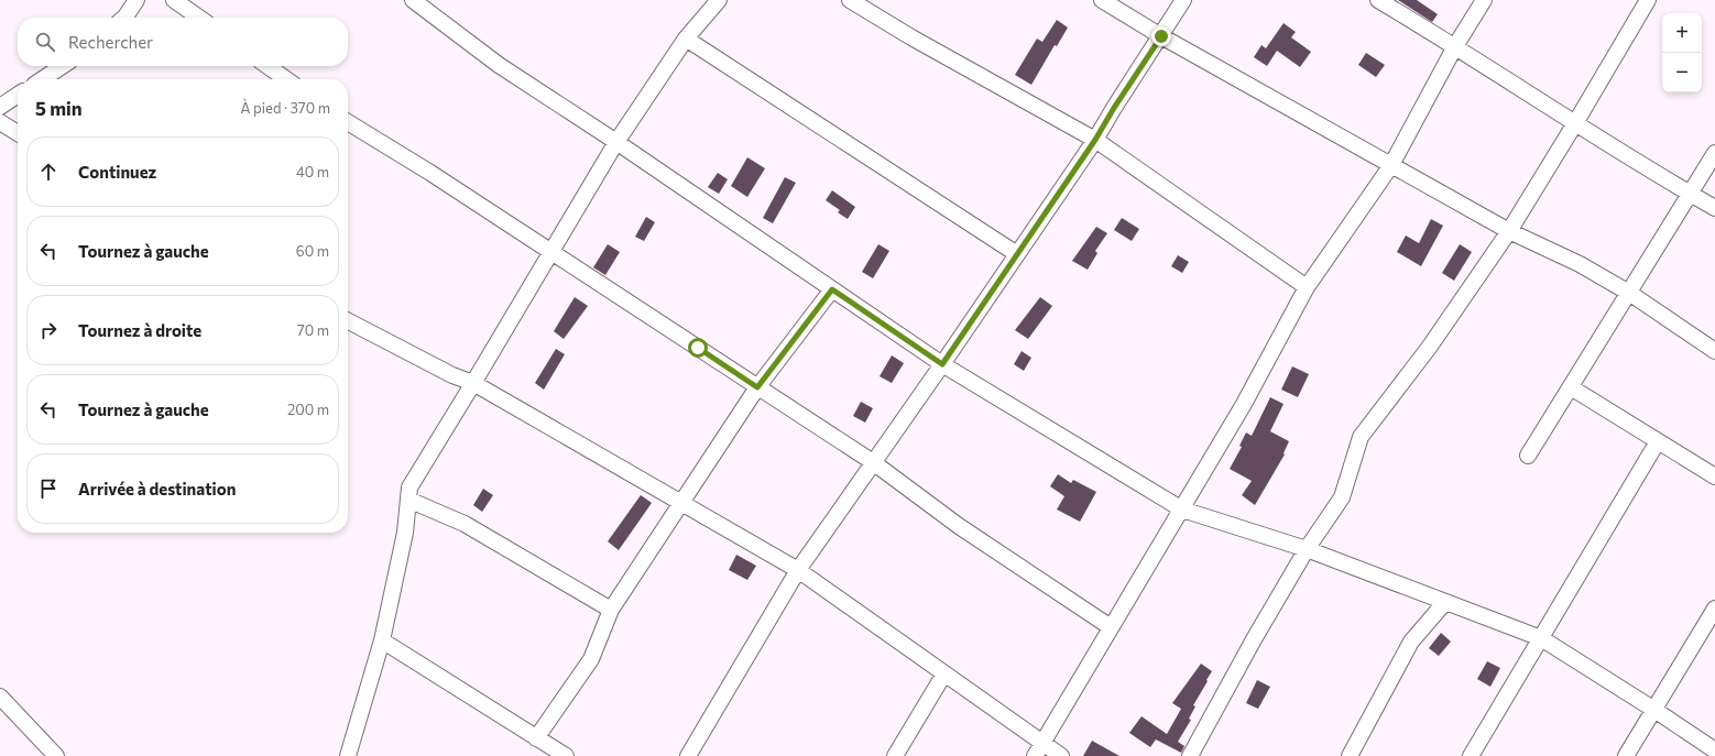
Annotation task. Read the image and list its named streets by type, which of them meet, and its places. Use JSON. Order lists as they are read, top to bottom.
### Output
{
  "page": {
    "map_buttons": ["+", "−"],
    "search": "Rechercher",
    "heading": ["5 min", "À pied · 370 m"],
    "list": [
      ["Continuez", "40 m"],
      ["Tournez à gauche", "60 m"],
      ["Tournez à droite", "70 m"],
      ["Tournez à gauche", "200 m"],
      "Arrivée à destination"
    ]
  }
}
